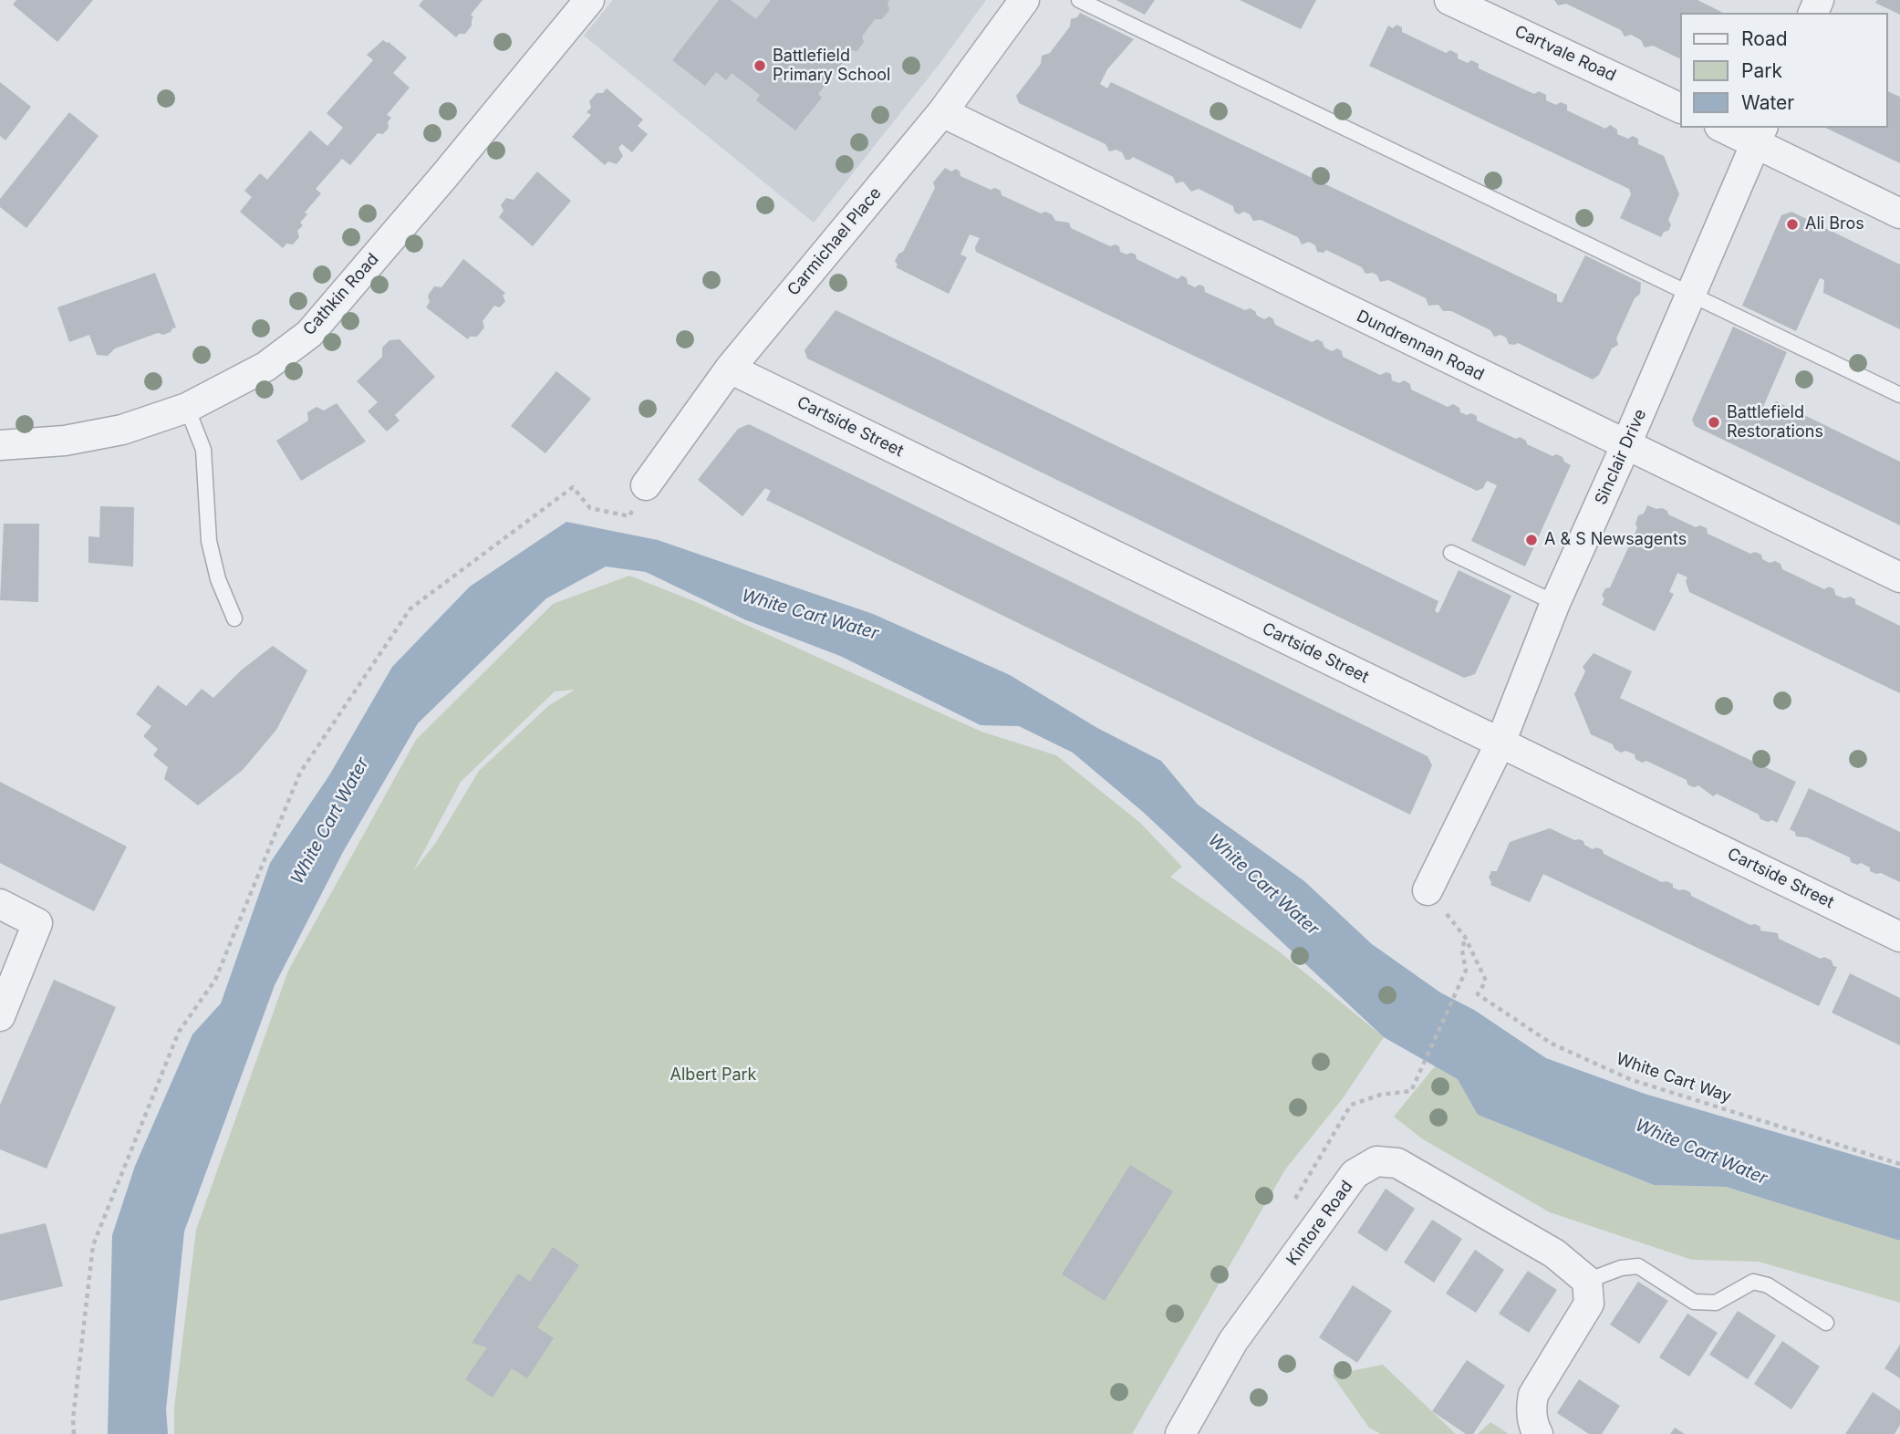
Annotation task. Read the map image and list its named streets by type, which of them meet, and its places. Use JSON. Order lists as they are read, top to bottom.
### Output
{
  "streets": {
    "street": [
      "Cartvale Road",
      "Carmichael Place",
      "Cathkin Road",
      "Dundrennan Road",
      "Cartside Street",
      "Sinclair Drive",
      "Kintore Road"
    ],
    "path": ["White Cart Way"]
  },
  "crossings": [
    ["Carmichael Place", "Dundrennan Road"],
    ["Carmichael Place", "Cartside Street"],
    ["Dundrennan Road", "Sinclair Drive"],
    ["Cartside Street", "Sinclair Drive"]
  ],
  "water": ["White Cart Water"],
  "parks": ["Albert Park"],
  "places": [
    "Battlefield Primary School",
    "Ali Bros",
    "Battlefield Restorations",
    "A & S Newsagents"
  ],
  "legend": ["Road", "Park", "Water"]
}
